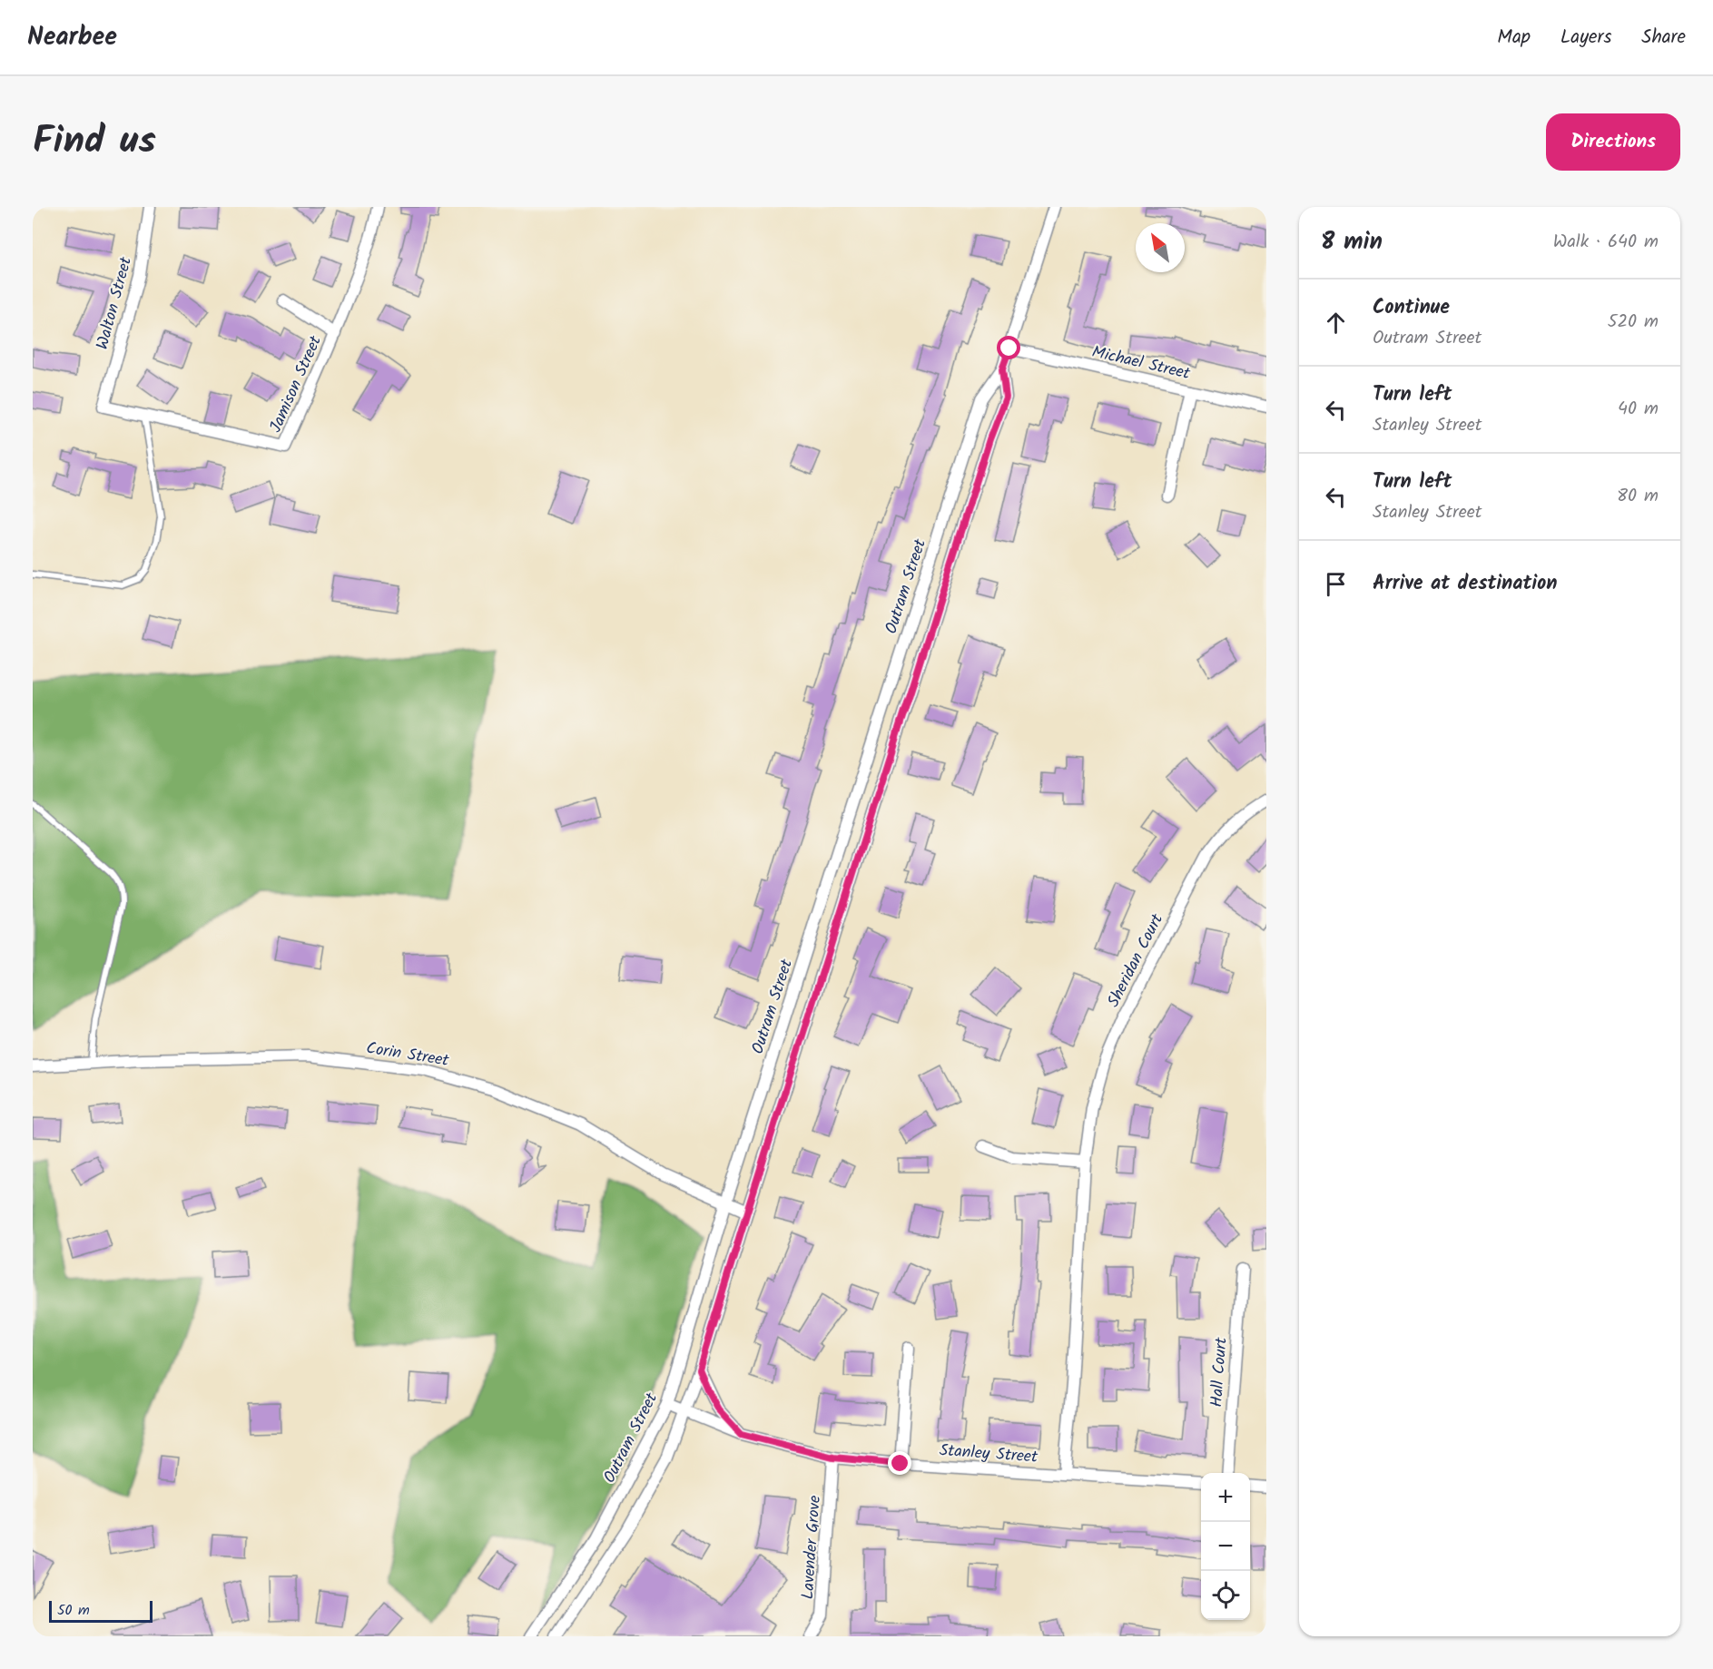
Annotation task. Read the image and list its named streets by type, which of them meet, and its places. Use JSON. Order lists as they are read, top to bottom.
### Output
{
  "streets": {
    "street": [
      "Walton Street",
      "Michael Street",
      "Jamison Street",
      "Outram Street",
      "Sheridan Court",
      "Corin Street",
      "Hall Court",
      "Stanley Street",
      "Lavender Grove"
    ]
  },
  "crossings": [
    ["Walton Street", "Jamison Street"],
    ["Michael Street", "Outram Street"],
    ["Outram Street", "Corin Street"],
    ["Outram Street", "Stanley Street"],
    ["Sheridan Court", "Stanley Street"],
    ["Stanley Street", "Lavender Grove"]
  ],
  "scale_bar": "50 m",
  "north": "top left",
  "page": {
    "header": "Nearbee",
    "nav": ["Map", "Layers", "Share"],
    "title": "Find us",
    "buttons": "Directions",
    "heading": ["8 min", "Walk · 640 m"],
    "list": [
      ["Continue", "Outram Street", "520 m"],
      ["Turn left", "Stanley Street", "40 m"],
      ["Turn left", "Stanley Street", "80 m"],
      "Arrive at destination"
    ],
    "map_buttons": ["+", "−"],
    "scale": "50 m"
  }
}
